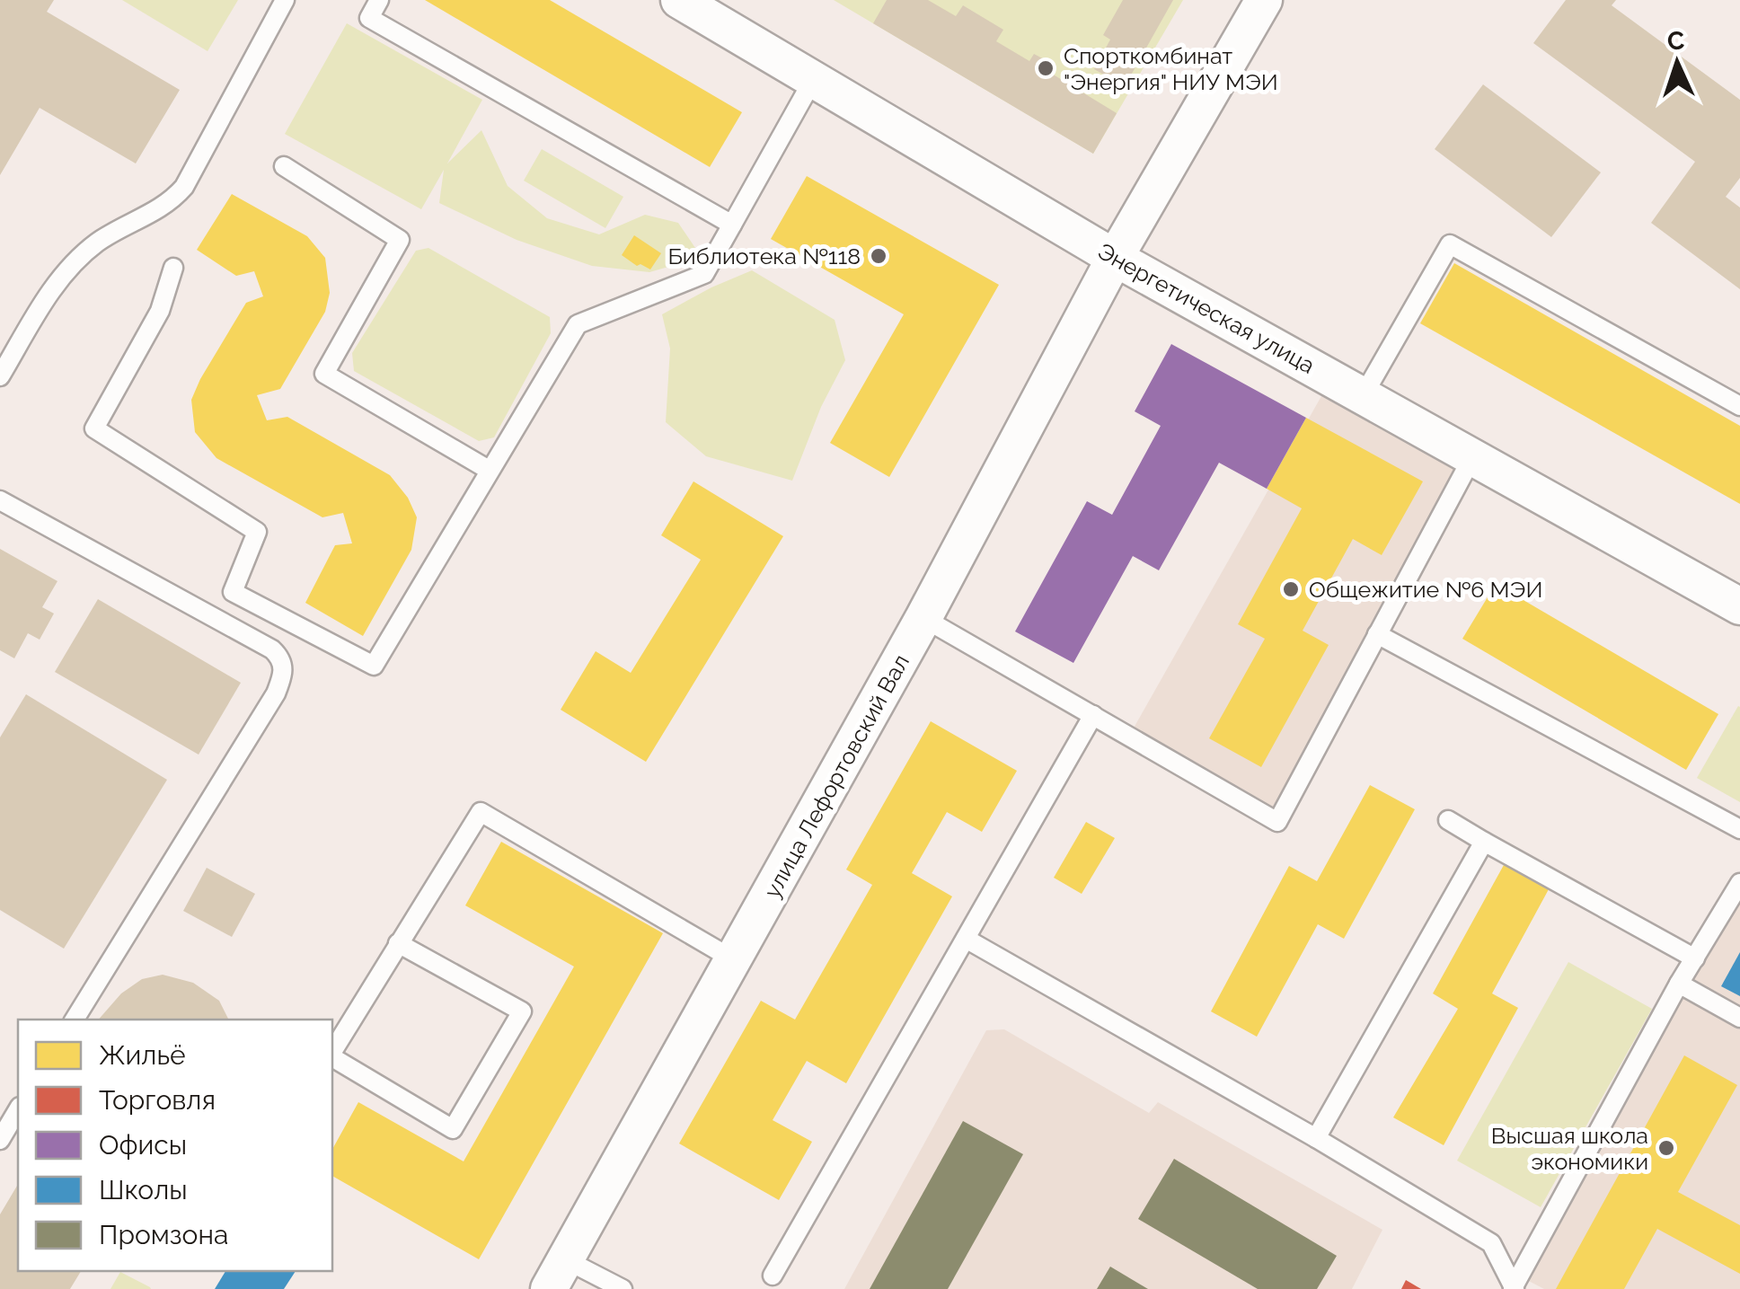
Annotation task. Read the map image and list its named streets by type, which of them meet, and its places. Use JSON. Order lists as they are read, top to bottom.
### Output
{
  "streets": {
    "street": ["Энергетическая улица", "улица Лефортовский Вал"]
  },
  "crossings": [
    ["Энергетическая улица", "улица Лефортовский Вал"]
  ],
  "places": [
    "Спорткомбинат \"Энергия\" НИУ МЭИ",
    "Библиотека №118",
    "Общежитие №6 МЭИ",
    "Высшая школа экономики"
  ],
  "legend": [
    "Жильё",
    "Торговля",
    "Офисы",
    "Школы",
    "Промзона"
  ],
  "north": "top"
}
